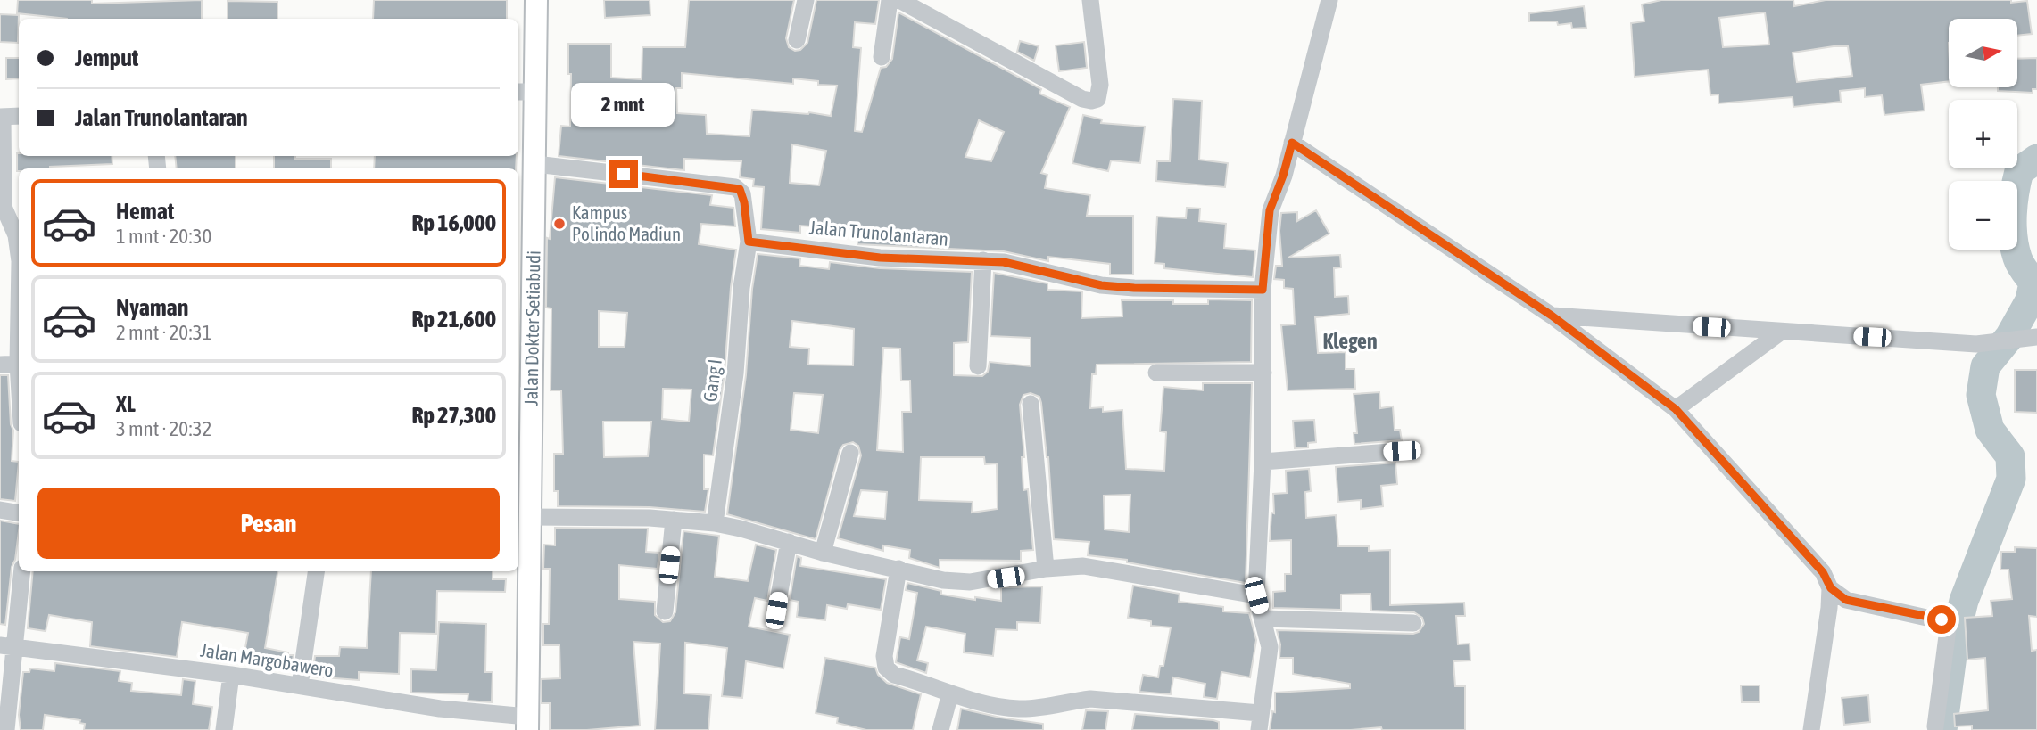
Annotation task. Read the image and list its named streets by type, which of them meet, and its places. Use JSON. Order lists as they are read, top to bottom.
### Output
{
  "streets": {
    "main road": ["Jalan Dokter Setiabudi"],
    "street": ["Jalan Trunolantaran", "Gang I", "Jalan Margobawero"]
  },
  "crossings": [
    ["Jalan Trunolantaran", "Gang I"],
    ["Jalan Dokter Setiabudi", "Jalan Margobawero"]
  ],
  "districts": ["Klegen"],
  "places": ["Kampus Polindo Madiun"],
  "north": "right",
  "page": {
    "map_buttons": ["+", "−"],
    "banner": ["Jemput", "Jalan Trunolantaran"],
    "bubble": "2 mnt",
    "list": [
      {
        "name": "Hemat",
        "note": "1 mnt · 20:30",
        "value": "Rp 16,000"
      },
      {
        "name": "Nyaman",
        "note": "2 mnt · 20:31",
        "value": "Rp 21,600"
      },
      {
        "name": "XL",
        "note": "3 mnt · 20:32",
        "value": "Rp 27,300"
      }
    ],
    "buttons": "Pesan"
  }
}
